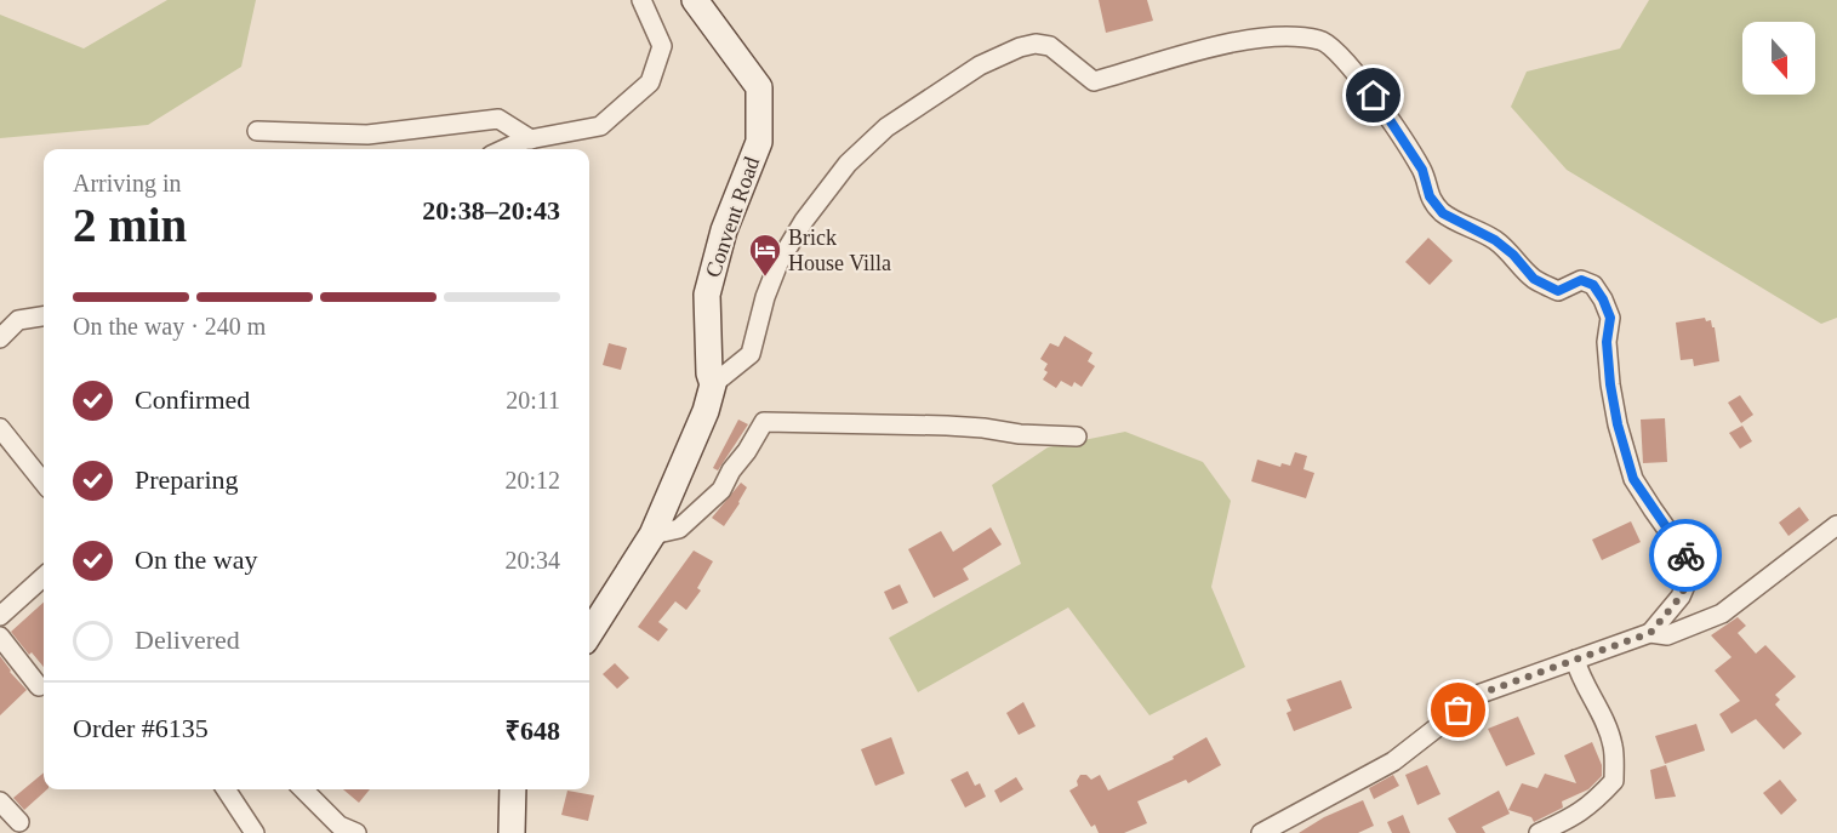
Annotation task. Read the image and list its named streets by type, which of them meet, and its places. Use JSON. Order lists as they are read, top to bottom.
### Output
{
  "streets": {
    "main road": ["Convent Road"]
  },
  "places": {
    "hotel": ["Brick House Villa"]
  },
  "north": "bottom",
  "page": {
    "heading": ["2 min", "Arriving in", "20:38–20:43"],
    "panel": ["Order #6135", "₹648"],
    "bar": "On the way · 240 m",
    "list": [
      ["Confirmed", "20:11"],
      ["Preparing", "20:12"],
      ["On the way", "20:34"],
      "Delivered"
    ]
  }
}
